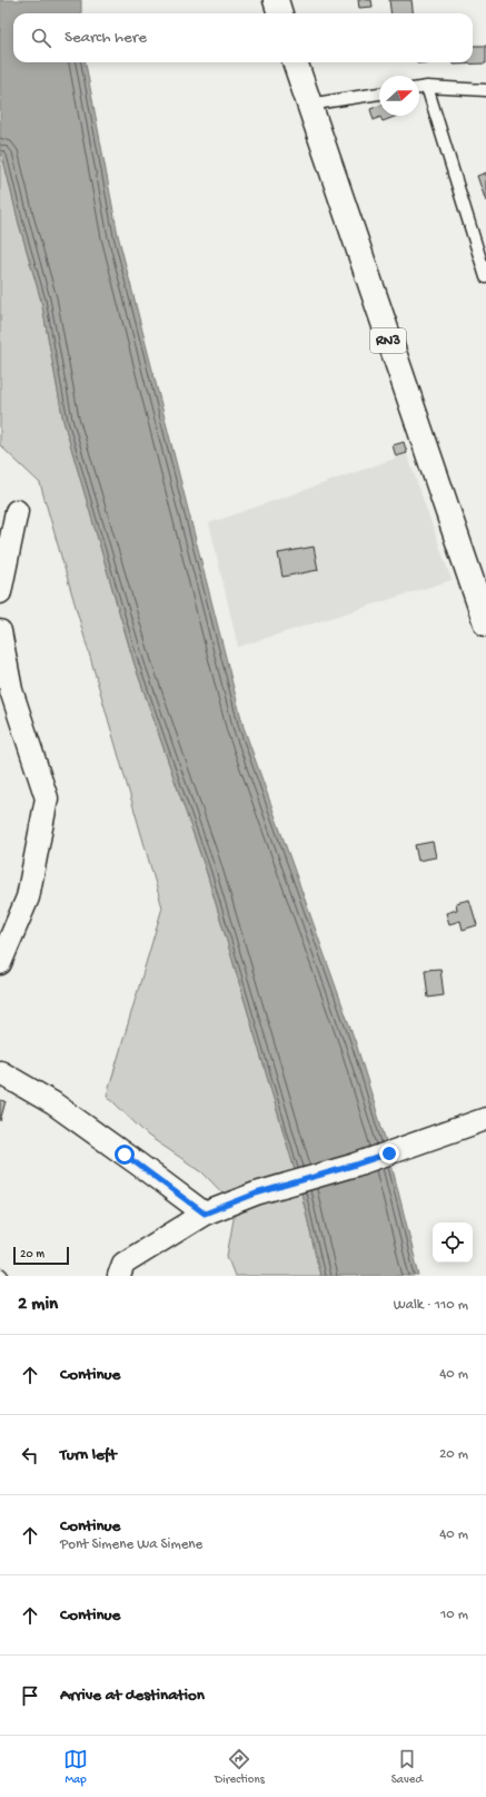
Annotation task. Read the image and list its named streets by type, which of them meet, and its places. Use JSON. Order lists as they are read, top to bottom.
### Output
{
  "streets": {
    "highway": ["RN3"]
  },
  "scale_bar": "20 m",
  "north": "right",
  "page": {
    "search": "Search here",
    "scale": "20 m",
    "heading": ["2 min", "Walk · 110 m"],
    "list": [
      ["Continue", "40 m"],
      ["Turn left", "20 m"],
      ["Continue", "Pont Simene Wa Simene", "40 m"],
      ["Continue", "10 m"],
      "Arrive at destination"
    ],
    "nav": ["Map", "Directions", "Saved"]
  }
}
